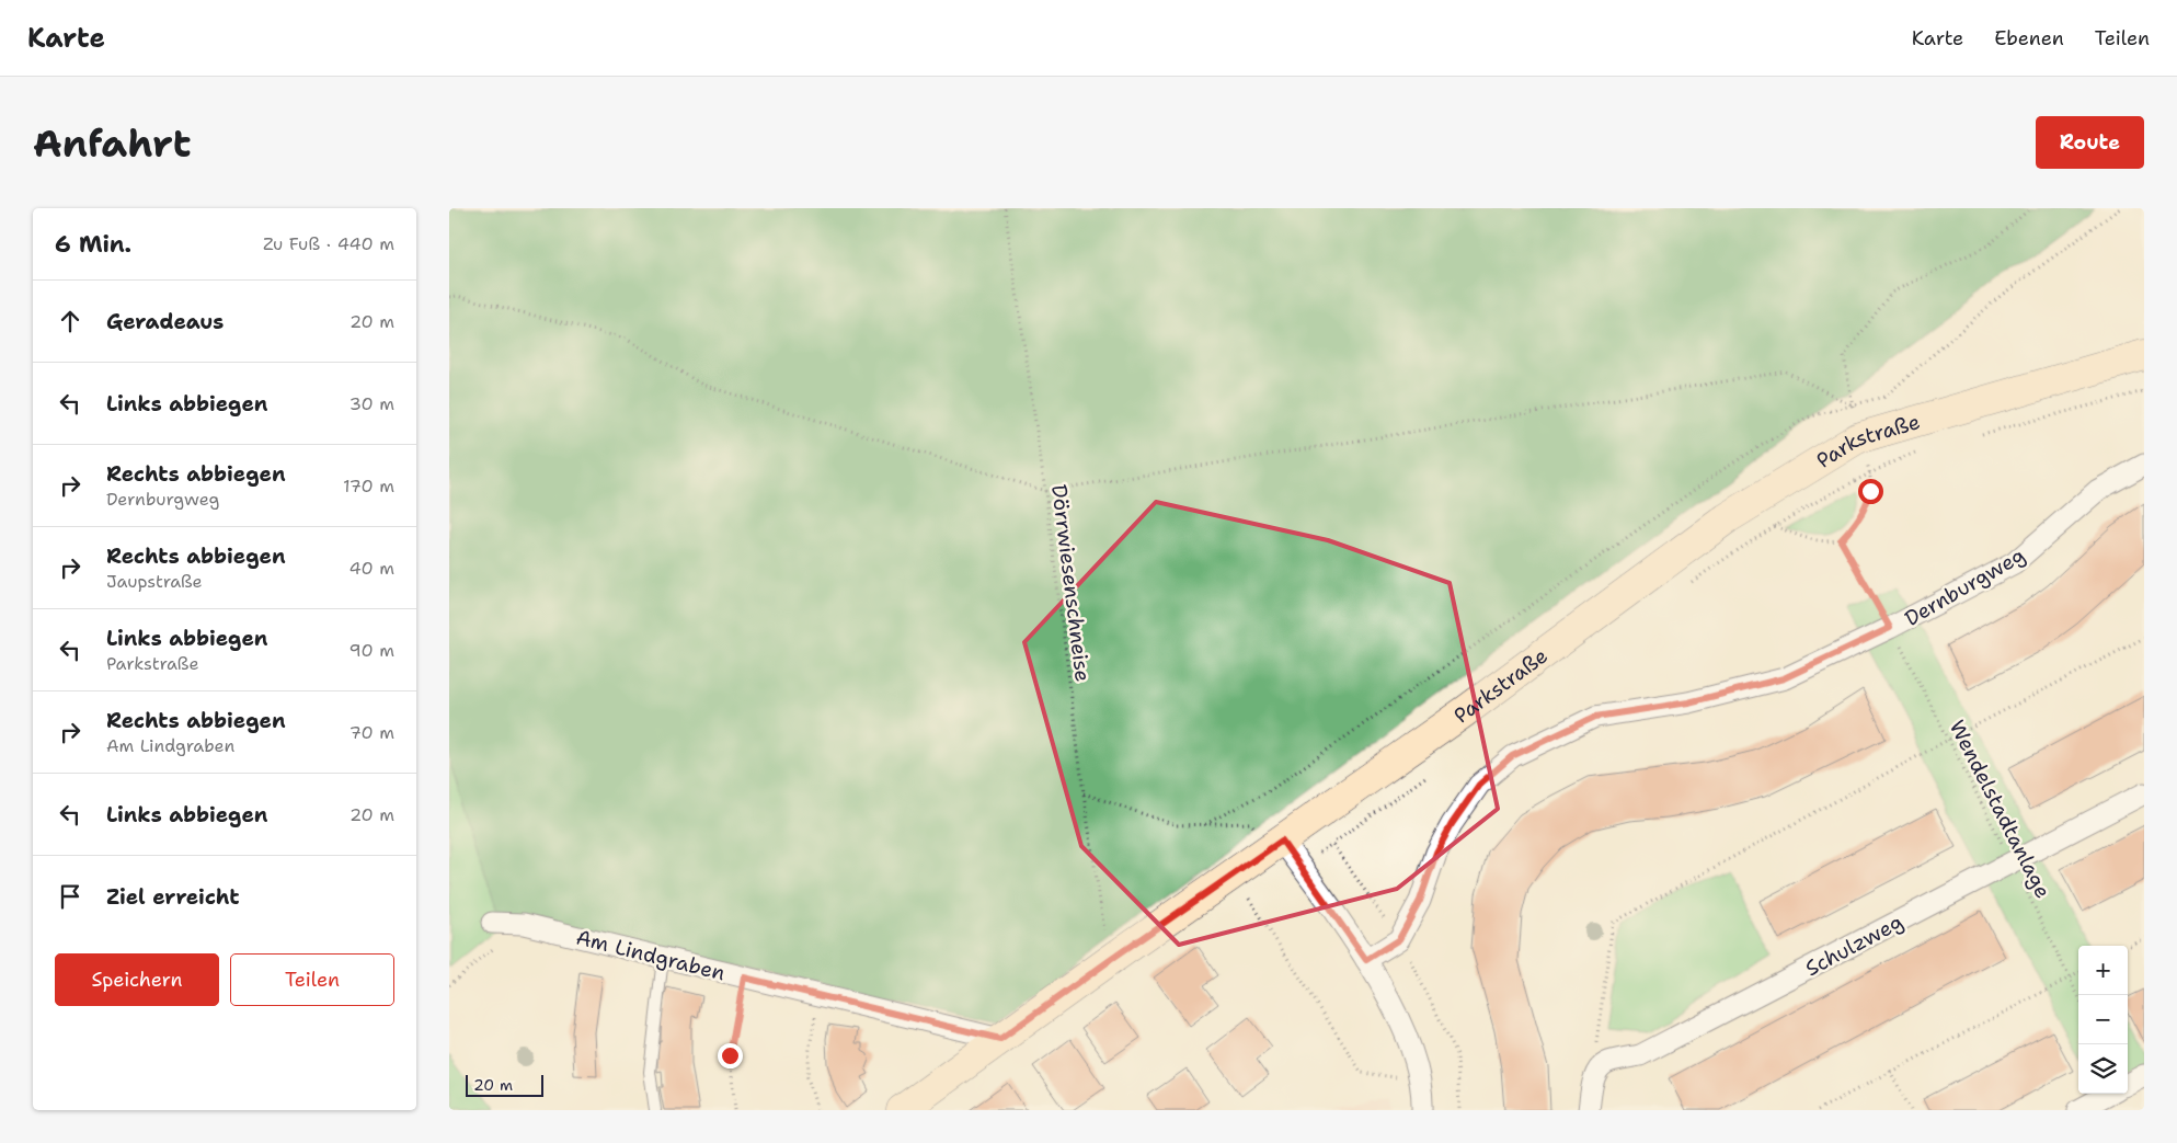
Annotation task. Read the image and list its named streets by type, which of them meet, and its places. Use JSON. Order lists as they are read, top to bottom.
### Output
{
  "streets": {
    "street": [
      "Parkstraße",
      "Dernburgweg",
      "Schulzweg",
      "Am Lindgraben"
    ],
    "path": ["Dörrwiesenschneise", "Wendelstadtanlage"]
  },
  "crossings": [
    ["Parkstraße", "Dörrwiesenschneise"],
    ["Parkstraße", "Am Lindgraben"],
    ["Dernburgweg", "Wendelstadtanlage"],
    ["Wendelstadtanlage", "Schulzweg"]
  ],
  "scale_bar": "20 m",
  "page": {
    "header": "Karte",
    "nav": ["Karte", "Ebenen", "Teilen"],
    "buttons": [
      "Route",
      ["Speichern", "Teilen"]
    ],
    "title": "Anfahrt",
    "heading": ["6 Min.", "Zu Fuß · 440 m"],
    "list": [
      ["Geradeaus", "20 m"],
      ["Links abbiegen", "30 m"],
      ["Rechts abbiegen", "Dernburgweg", "170 m"],
      ["Rechts abbiegen", "Jaupstraße", "40 m"],
      ["Links abbiegen", "Parkstraße", "90 m"],
      ["Rechts abbiegen", "Am Lindgraben", "70 m"],
      ["Links abbiegen", "20 m"],
      "Ziel erreicht"
    ],
    "map_buttons": ["+", "−"],
    "scale": "20 m"
  }
}
